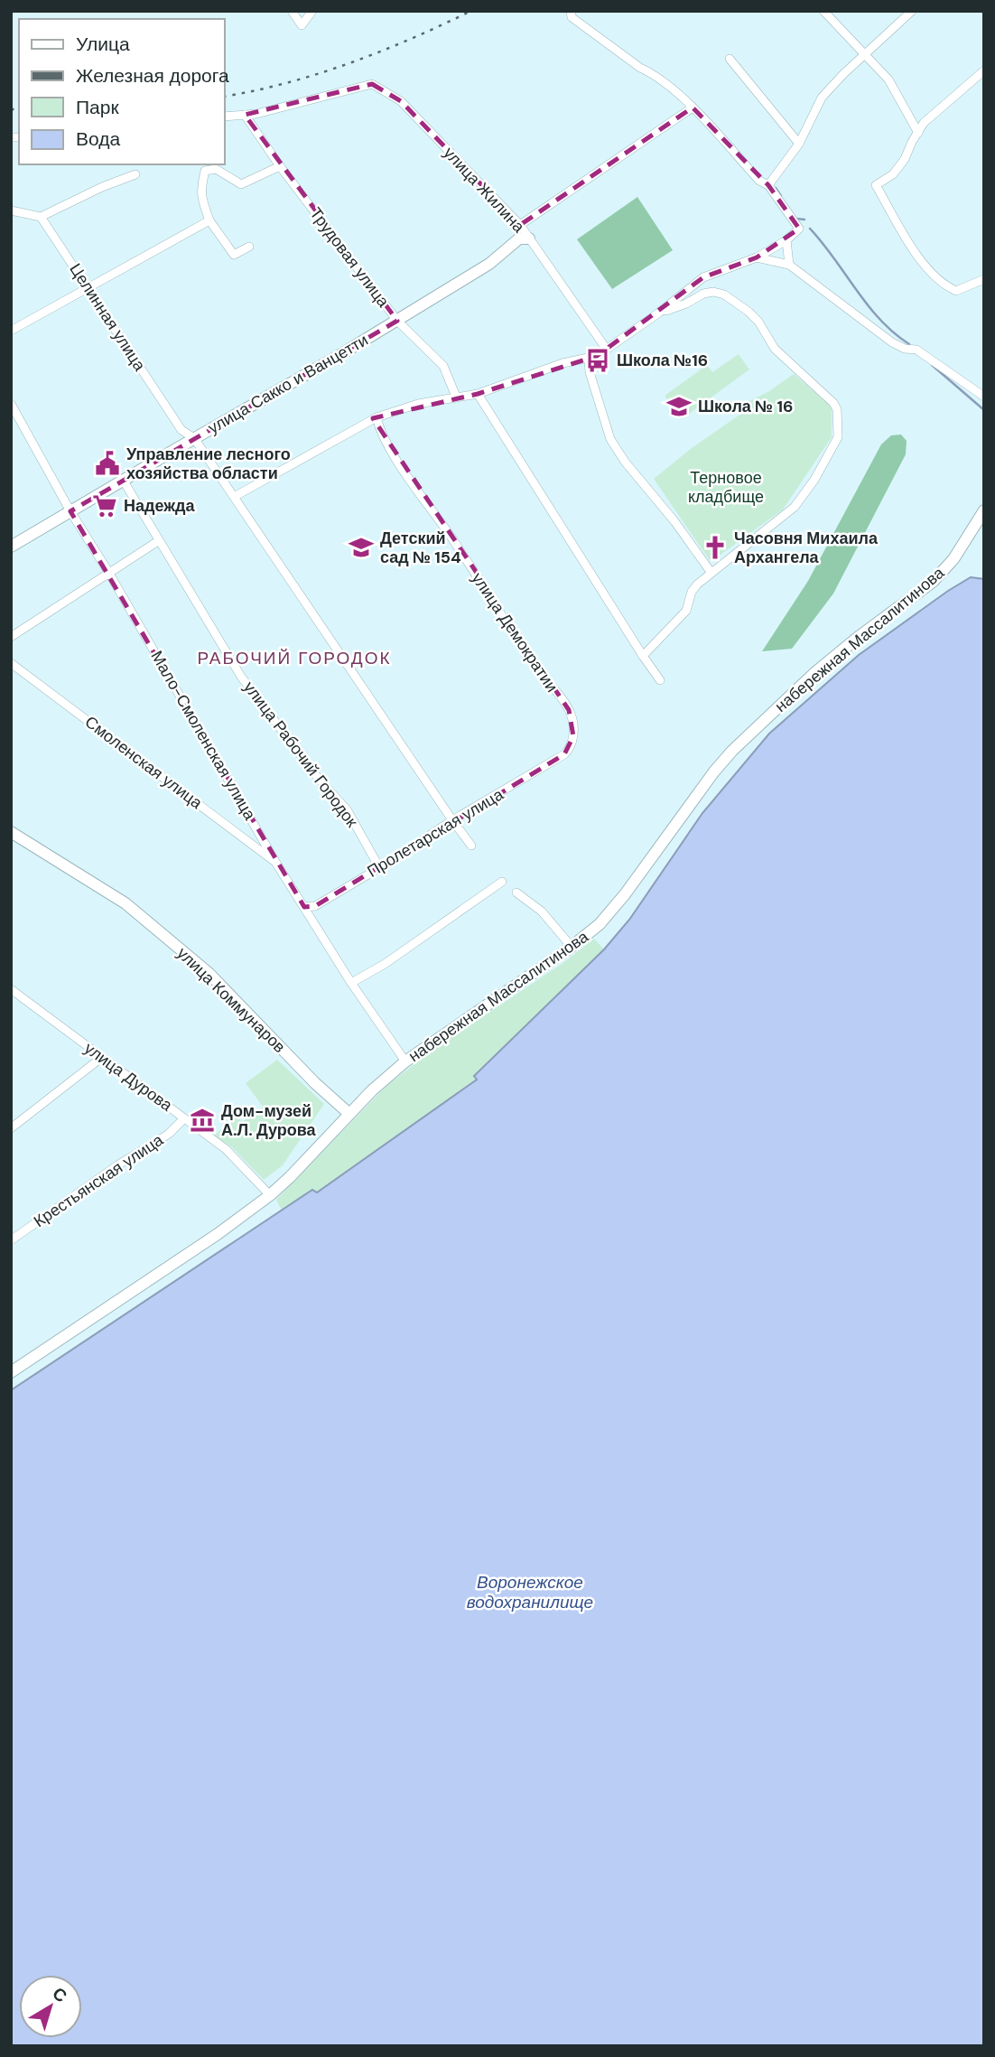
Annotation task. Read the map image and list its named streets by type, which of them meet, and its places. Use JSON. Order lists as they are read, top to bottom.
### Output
{
  "streets": {
    "main road": ["улица Сакко и Ванцетти", "набережная Массалитинова", "улица Коммунаров"],
    "street": [
      "улица Жилина",
      "Трудовая улица",
      "Целинная улица",
      "улица Демократии",
      "Мало-Смоленская улица",
      "улица Рабочий Городок",
      "Смоленская улица",
      "Пролетарская улица",
      "улица Дурова",
      "Крестьянская улица"
    ]
  },
  "crossings": [
    ["улица Жилина", "Трудовая улица"],
    ["улица Жилина", "улица Сакко и Ванцетти"],
    ["Трудовая улица", "улица Сакко и Ванцетти"],
    ["Целинная улица", "улица Сакко и Ванцетти"],
    ["улица Сакко и Ванцетти", "Мало-Смоленская улица"],
    ["улица Сакко и Ванцетти", "улица Рабочий Городок"],
    ["улица Демократии", "Пролетарская улица"],
    ["набережная Массалитинова", "Мало-Смоленская улица"],
    ["набережная Массалитинова", "улица Коммунаров"],
    ["набережная Массалитинова", "улица Дурова"],
    ["Мало-Смоленская улица", "Смоленская улица"],
    ["Мало-Смоленская улица", "Пролетарская улица"],
    ["улица Рабочий Городок", "Пролетарская улица"],
    ["улица Дурова", "Крестьянская улица"]
  ],
  "districts": ["РАБОЧИЙ ГОРОДОК"],
  "water": ["Воронежское водохранилище"],
  "parks": ["Терновое кладбище"],
  "places": {
    "bus stop": ["Школа №16"],
    "school or university": ["Школа № 16", "Детский сад № 154"],
    "public building": ["Управление лесного хозяйства области"],
    "supermarket": ["Надежда"],
    "church": ["Часовня Михаила Архангела"],
    "museum": ["Дом-музей А.Л. Дурова"]
  },
  "legend": [
    "Улица",
    "Железная дорога",
    "Парк",
    "Вода"
  ],
  "north": "top right"
}
